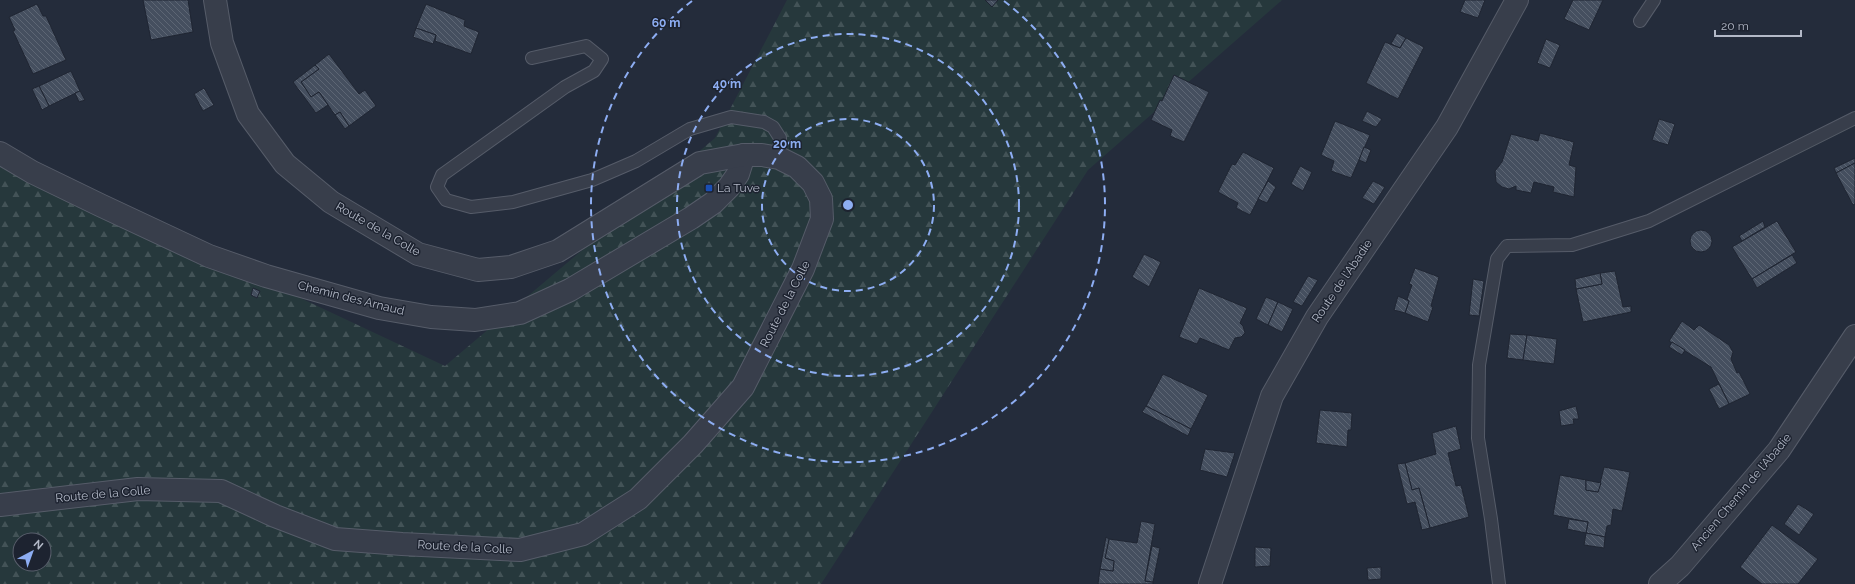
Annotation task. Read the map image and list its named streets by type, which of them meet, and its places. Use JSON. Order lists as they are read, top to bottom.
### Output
{
  "streets": {
    "street": [
      "Route de la Colle",
      "Route de l'Abadie",
      "Chemin des Arnaud",
      "Ancien Chemin de l'Abadie"
    ]
  },
  "crossings": [
    ["Route de la Colle", "Chemin des Arnaud"]
  ],
  "places": {
    "transit": ["La Tuve"]
  },
  "scale_bar": "20 m",
  "north": "top right",
  "rings": ["60 m", "40 m", "20 m"]
}
